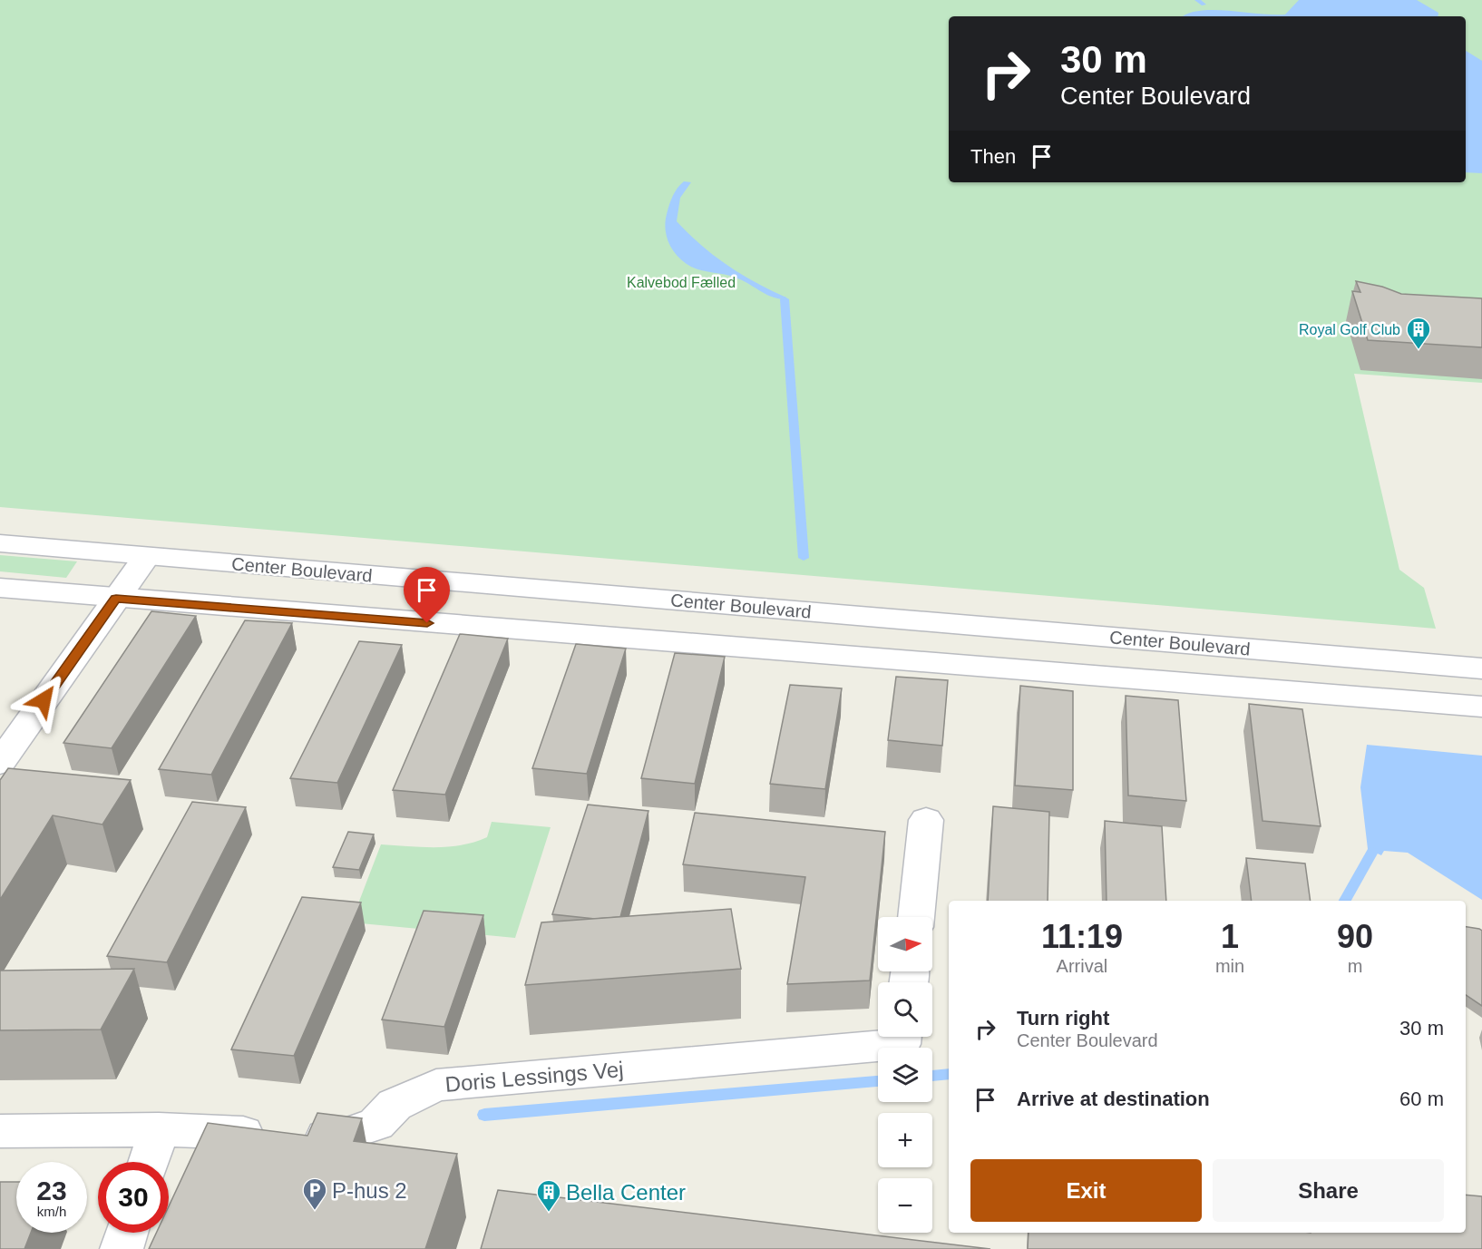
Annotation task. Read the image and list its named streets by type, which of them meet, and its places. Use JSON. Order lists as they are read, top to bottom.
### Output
{
  "streets": {
    "street": ["Center Boulevard", "Doris Lessings Vej"]
  },
  "parks": ["Kalvebod Fælled"],
  "places": {
    "building": ["Royal Golf Club", "Bella Center"],
    "parking": ["P-hus 2"]
  },
  "north": "right",
  "page": {
    "turn": ["30 m", "Center Boulevard"],
    "then": "Then",
    "eta": [
      "11:19",
      "Arrival",
      "1",
      "min",
      "90",
      "m"
    ],
    "map_buttons": ["+", "−"],
    "list": [
      {
        "name": "Turn right",
        "note": "Center Boulevard",
        "value": "30 m"
      },
      {
        "name": "Arrive at destination",
        "value": "60 m"
      }
    ],
    "buttons": ["Exit", "Share"],
    "speed": "23 km/h",
    "limit": "30"
  }
}
